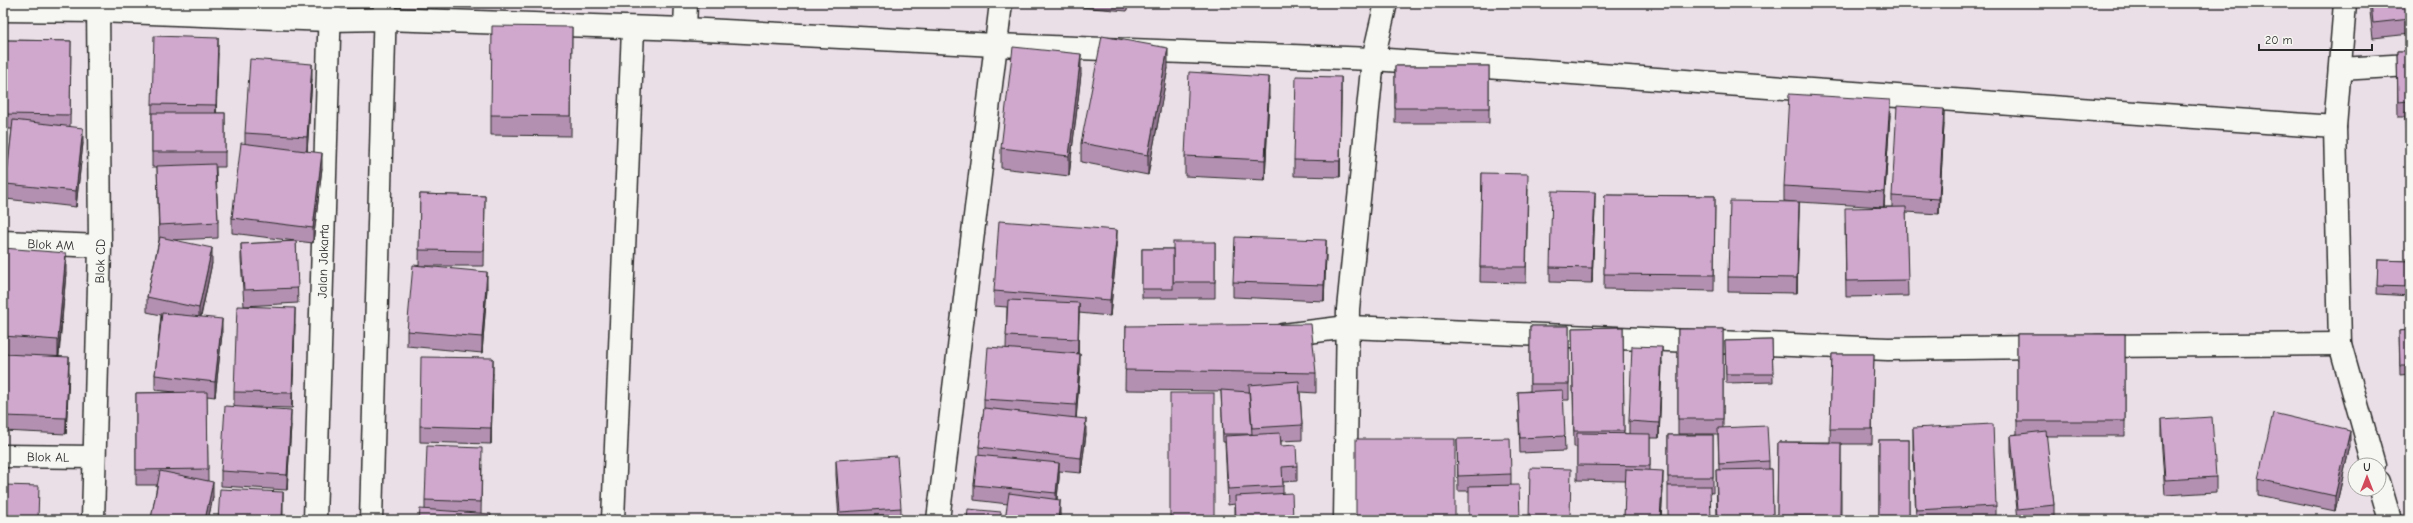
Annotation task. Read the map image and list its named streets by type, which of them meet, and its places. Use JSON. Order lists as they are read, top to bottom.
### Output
{
  "streets": {
    "street": [
      "Blok AM",
      "Blok CD",
      "Jalan Jakarta",
      "Blok AL"
    ]
  },
  "crossings": [
    ["Blok AM", "Blok CD"],
    ["Blok CD", "Blok AL"]
  ],
  "scale_bar": "20 m",
  "north": "top"
}
